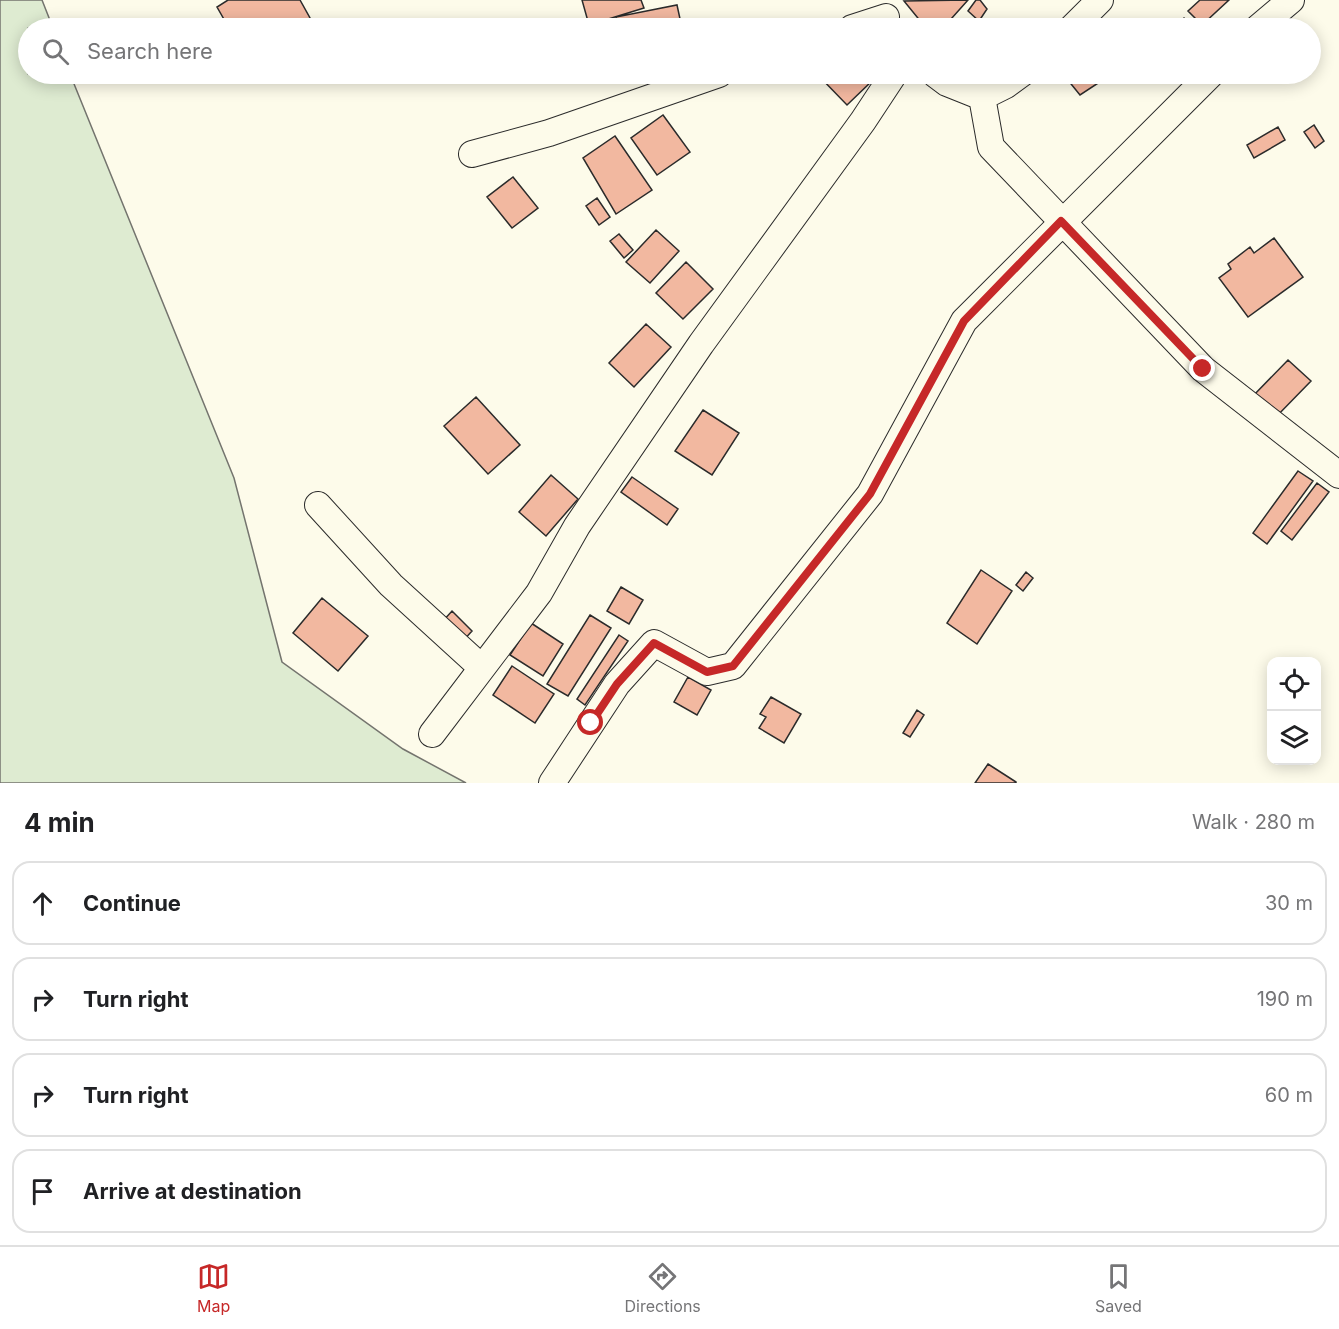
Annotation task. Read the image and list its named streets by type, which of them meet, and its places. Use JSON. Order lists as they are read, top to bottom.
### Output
{
  "page": {
    "search": "Search here",
    "heading": ["4 min", "Walk · 280 m"],
    "list": [
      ["Continue", "30 m"],
      ["Turn right", "190 m"],
      ["Turn right", "60 m"],
      "Arrive at destination"
    ],
    "nav": ["Map", "Directions", "Saved"]
  }
}
